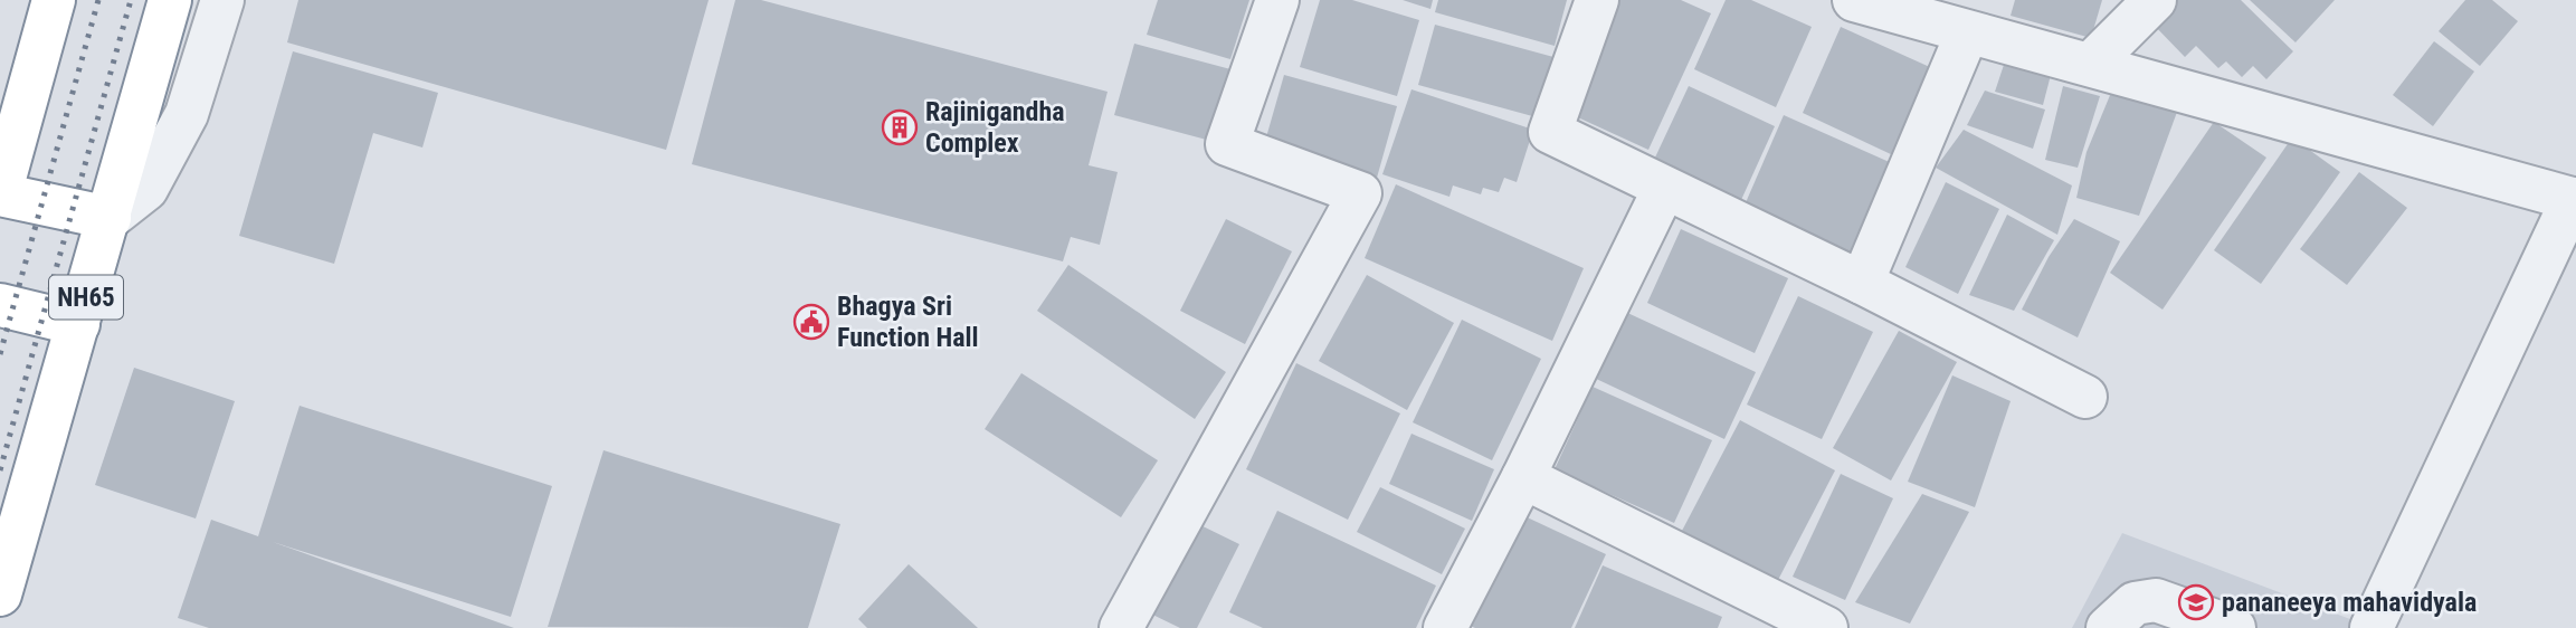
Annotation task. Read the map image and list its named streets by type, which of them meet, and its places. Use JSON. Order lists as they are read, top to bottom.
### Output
{
  "streets": {
    "highway": ["NH65"]
  },
  "places": {
    "building": ["Rajinigandha Complex"],
    "public building": ["Bhagya Sri Function Hall"],
    "school or university": ["pananeeya mahavidyala"]
  }
}
